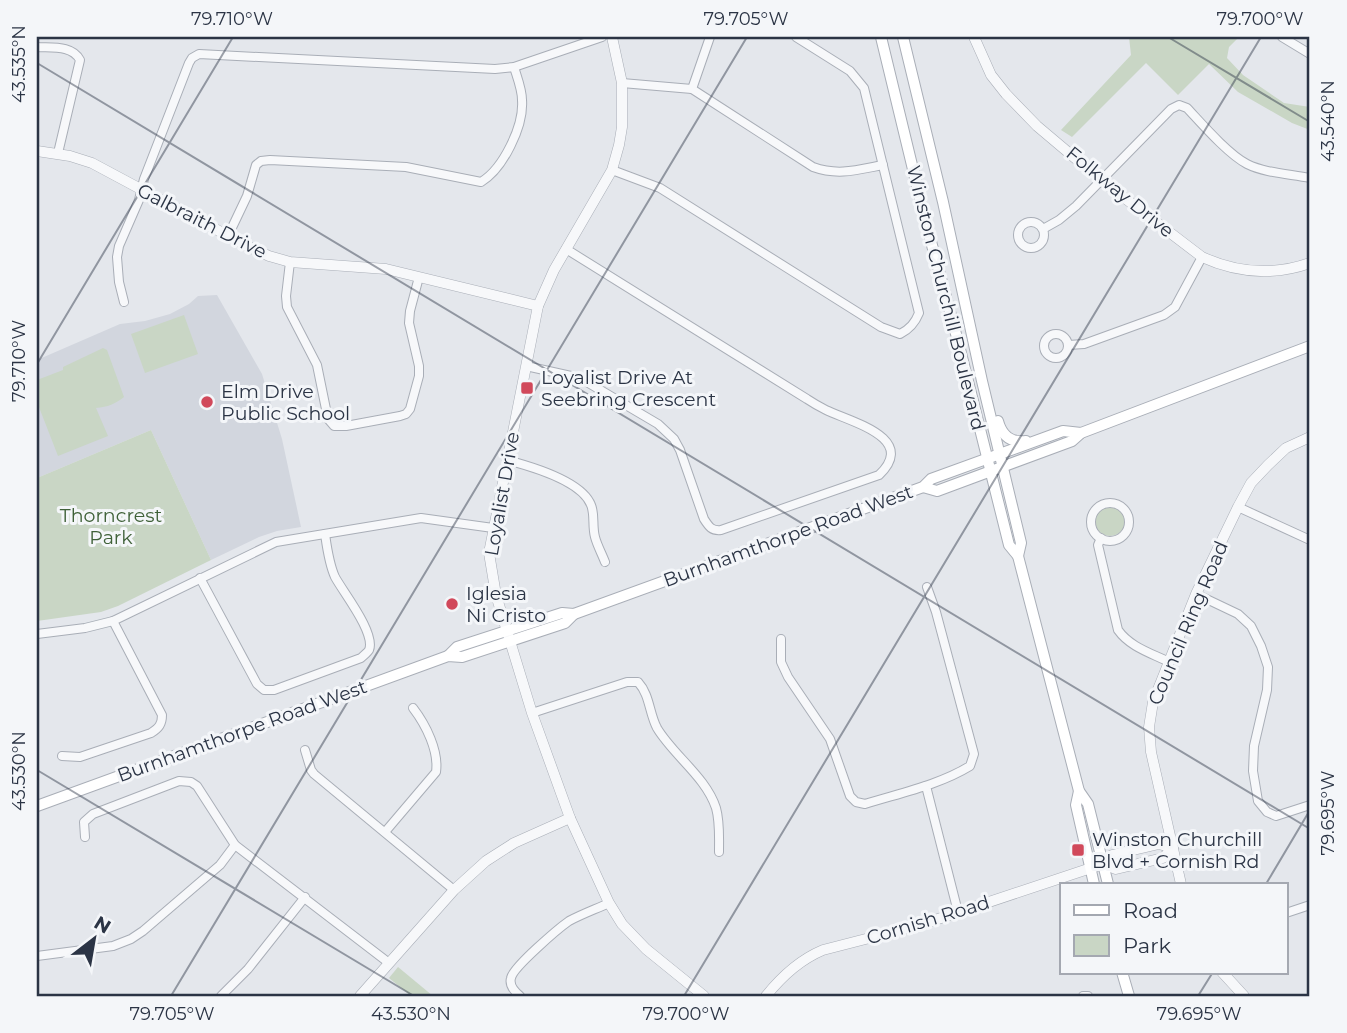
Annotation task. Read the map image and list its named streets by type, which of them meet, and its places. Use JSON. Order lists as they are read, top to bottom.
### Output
{
  "streets": {
    "main road": ["Winston Churchill Boulevard", "Burnhamthorpe Road West"],
    "street": [
      "Folkway Drive",
      "Galbraith Drive",
      "Loyalist Drive",
      "Council Ring Road",
      "Cornish Road"
    ]
  },
  "crossings": [
    ["Galbraith Drive", "Loyalist Drive"],
    ["Winston Churchill Boulevard", "Burnhamthorpe Road West"],
    ["Winston Churchill Boulevard", "Cornish Road"],
    ["Loyalist Drive", "Burnhamthorpe Road West"],
    ["Council Ring Road", "Cornish Road"]
  ],
  "parks": ["Thorncrest Park"],
  "places": {
    "transit": ["Loyalist Drive At Seebring Crescent", "Winston Churchill Blvd + Cornish Rd"],
    "other": ["Elm Drive Public School", "Iglesia Ni Cristo"]
  },
  "legend": ["Road", "Park"],
  "north": "top right",
  "coordinates": [
    "79.710°W",
    "79.705°W",
    "79.700°W",
    "43.535°N",
    "43.540°N",
    "43.530°N",
    "79.695°W"
  ]
}
